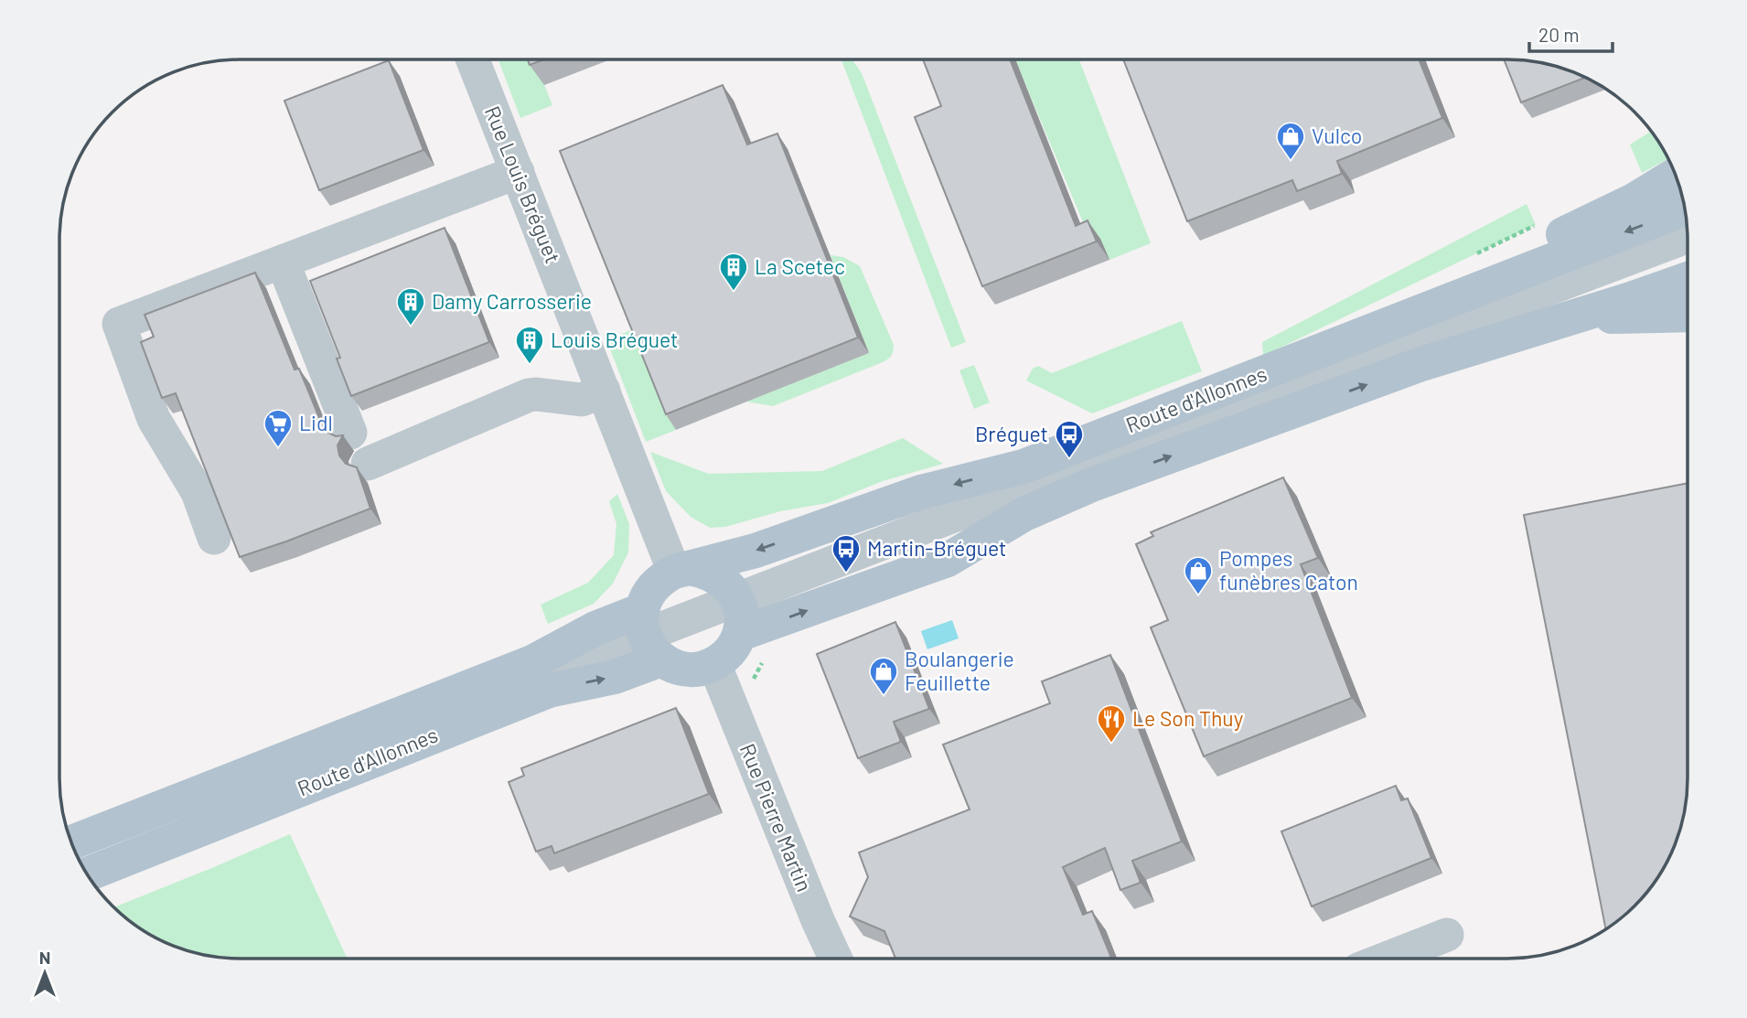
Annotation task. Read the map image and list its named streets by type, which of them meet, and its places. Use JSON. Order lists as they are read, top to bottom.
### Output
{
  "streets": {
    "main road": ["Route d'Allonnes"],
    "street": ["Rue Louis Bréguet", "Rue Pierre Martin"]
  },
  "crossings": [
    ["Rue Louis Bréguet", "Route d'Allonnes"]
  ],
  "places": {
    "shop": ["Vulco", "Pompes funèbres Caton", "Boulangerie Feuillette"],
    "building": ["La Scetec", "Damy Carrosserie", "Louis Bréguet"],
    "supermarket": ["Lidl"],
    "bus stop": ["Bréguet", "Martin-Bréguet"],
    "restaurant": ["Le Son Thuy"]
  },
  "scale_bar": "20 m",
  "north": "top"
}
